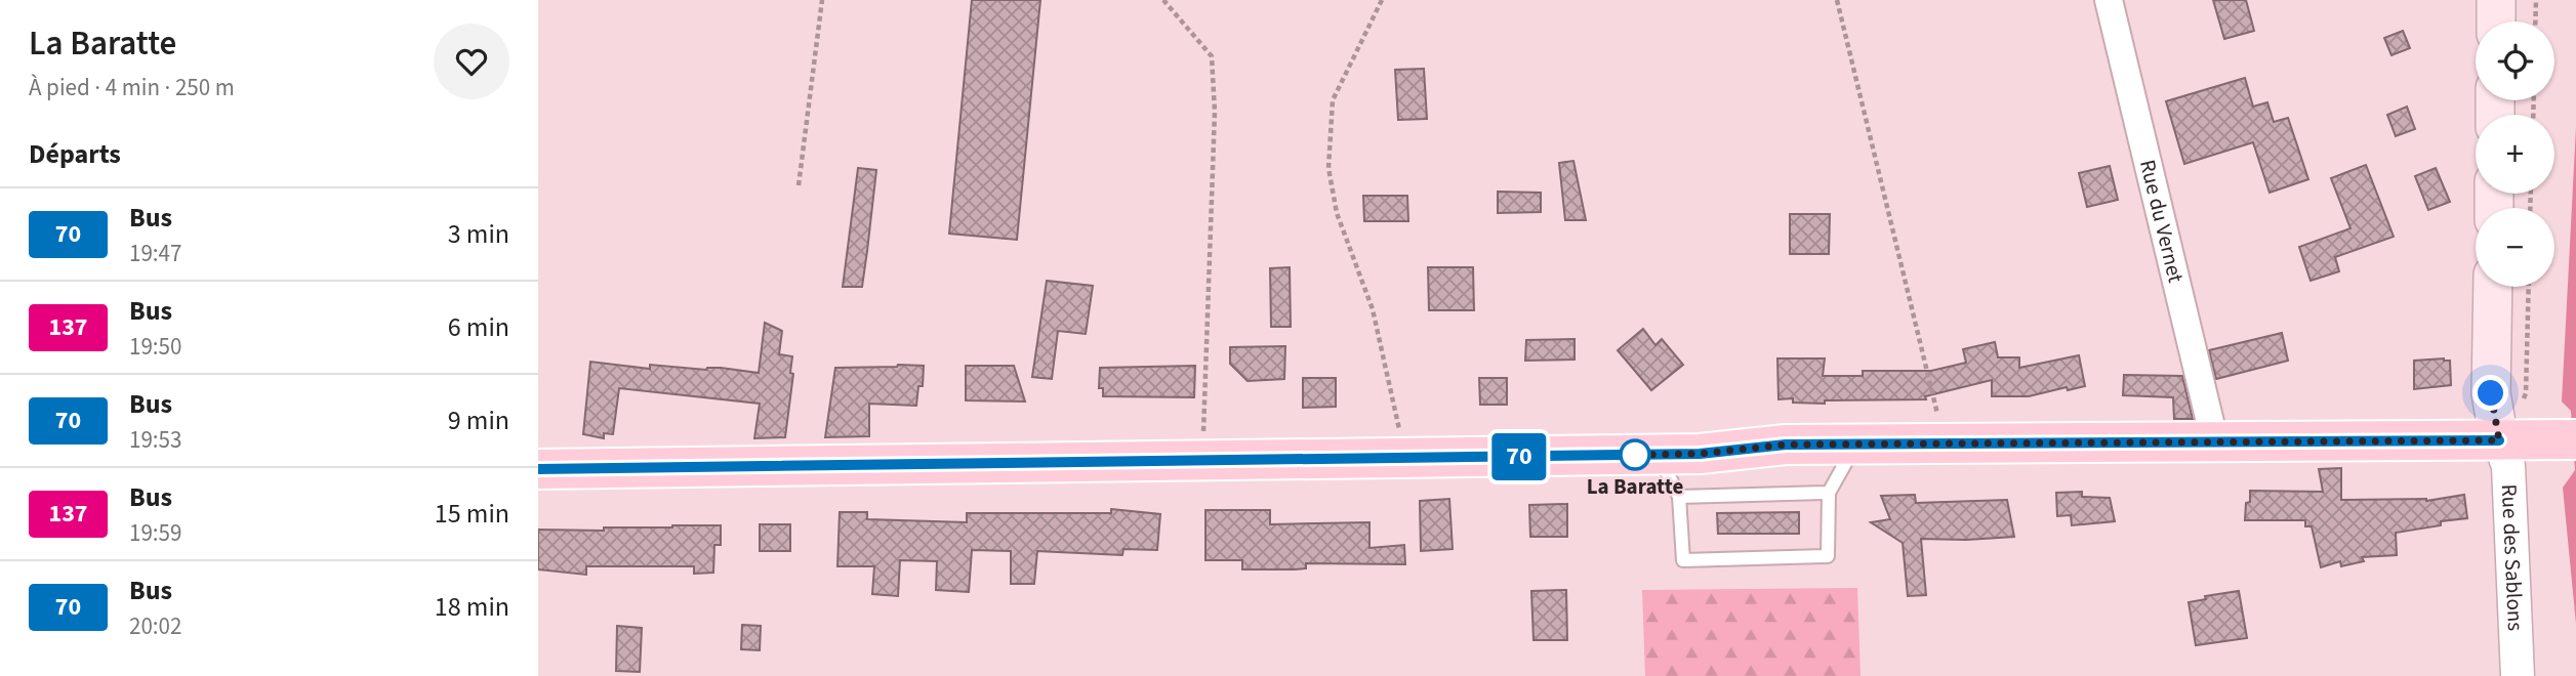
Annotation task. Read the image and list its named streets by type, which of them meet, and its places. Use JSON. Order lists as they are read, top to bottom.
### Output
{
  "streets": {
    "street": ["Rue du Vernet", "Rue des Sablons"]
  },
  "places": ["La Baratte"],
  "lines": ["bus line 70"],
  "page": {
    "heading": [
      ["La Baratte", "À pied · 4 min · 250 m"],
      "Départs"
    ],
    "on_map": "70",
    "map_buttons": ["+", "−"],
    "list": [
      {
        "mark": "70",
        "name": "Bus",
        "note": "19:47",
        "value": "3 min"
      },
      {
        "mark": "137",
        "name": "Bus",
        "note": "19:50",
        "value": "6 min"
      },
      {
        "mark": "70",
        "name": "Bus",
        "note": "19:53",
        "value": "9 min"
      },
      {
        "mark": "137",
        "name": "Bus",
        "note": "19:59",
        "value": "15 min"
      },
      {
        "mark": "70",
        "name": "Bus",
        "note": "20:02",
        "value": "18 min"
      }
    ]
  }
}
